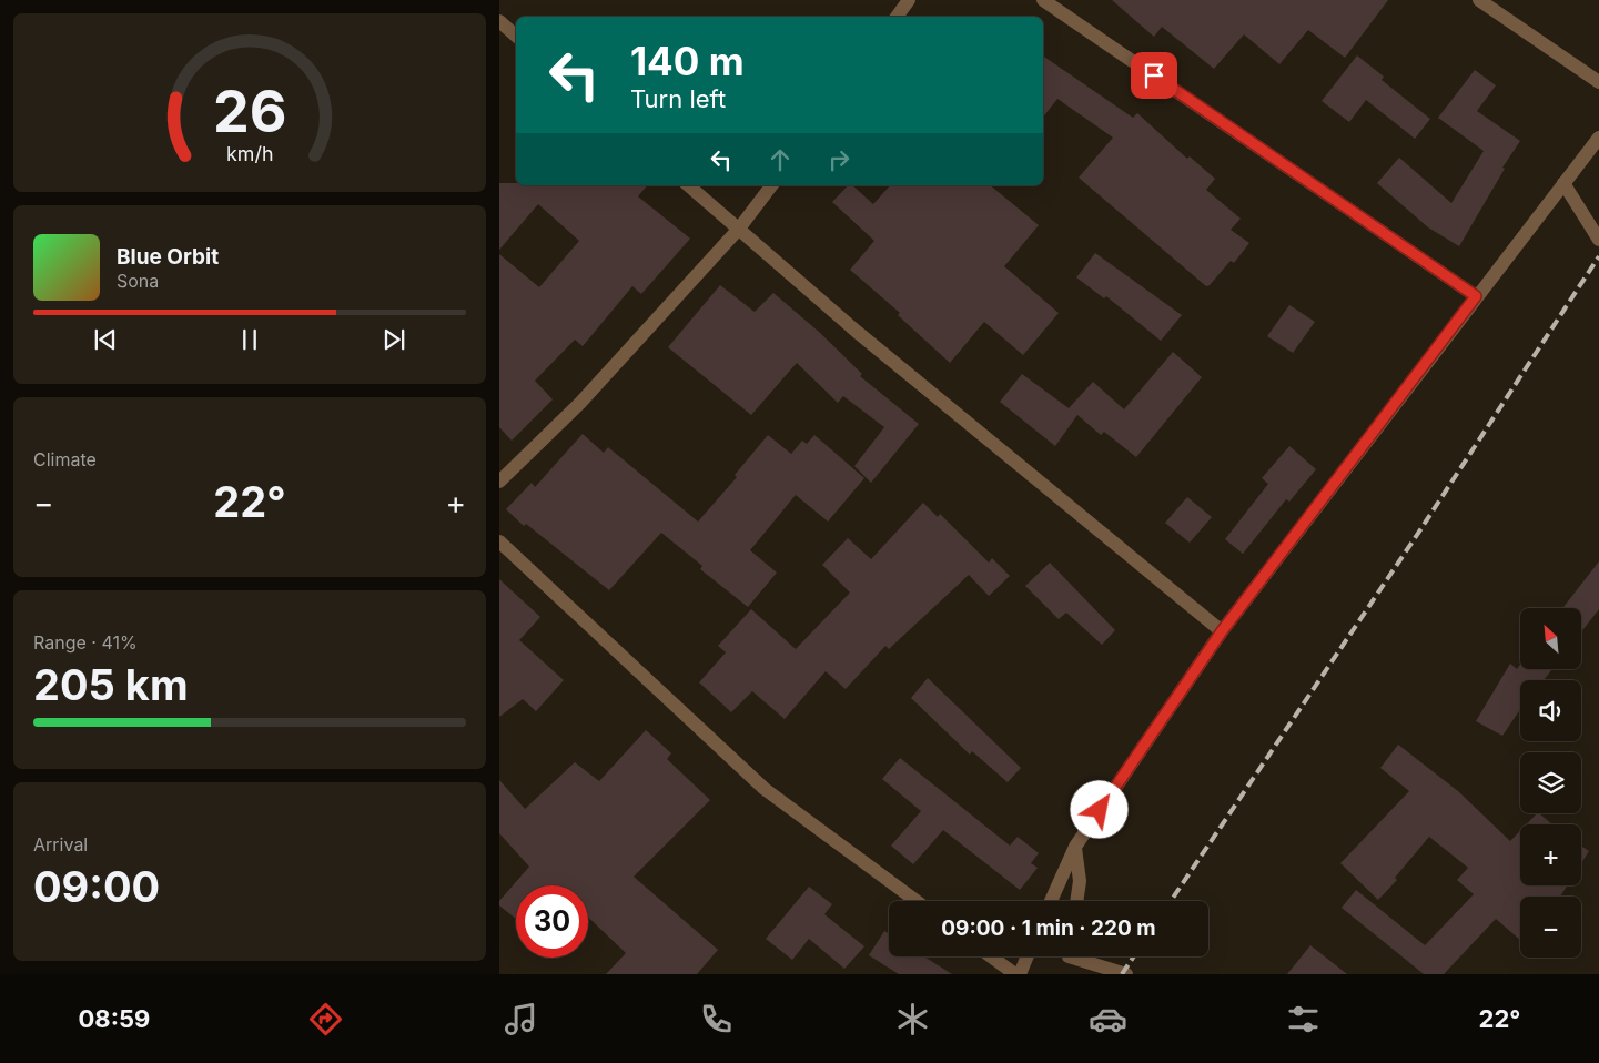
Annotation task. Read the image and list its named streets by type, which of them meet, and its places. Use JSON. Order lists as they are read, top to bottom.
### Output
{
  "north": "top left",
  "page": {
    "turn": ["140 m", "Turn left"],
    "song": ["Blue Orbit", "Sona"],
    "tile": [
      "Climate",
      ["Range · 41%", "205 km"],
      ["Arrival", "09:00"]
    ],
    "heat": ["−", "22°", "+"],
    "map_buttons": ["+", "−"],
    "limit": "30",
    "trip": "09:00 · 1 min · 220 m",
    "tabs": ["08:59", "22°"],
    "gauge": ["26", "km/h"]
  }
}
